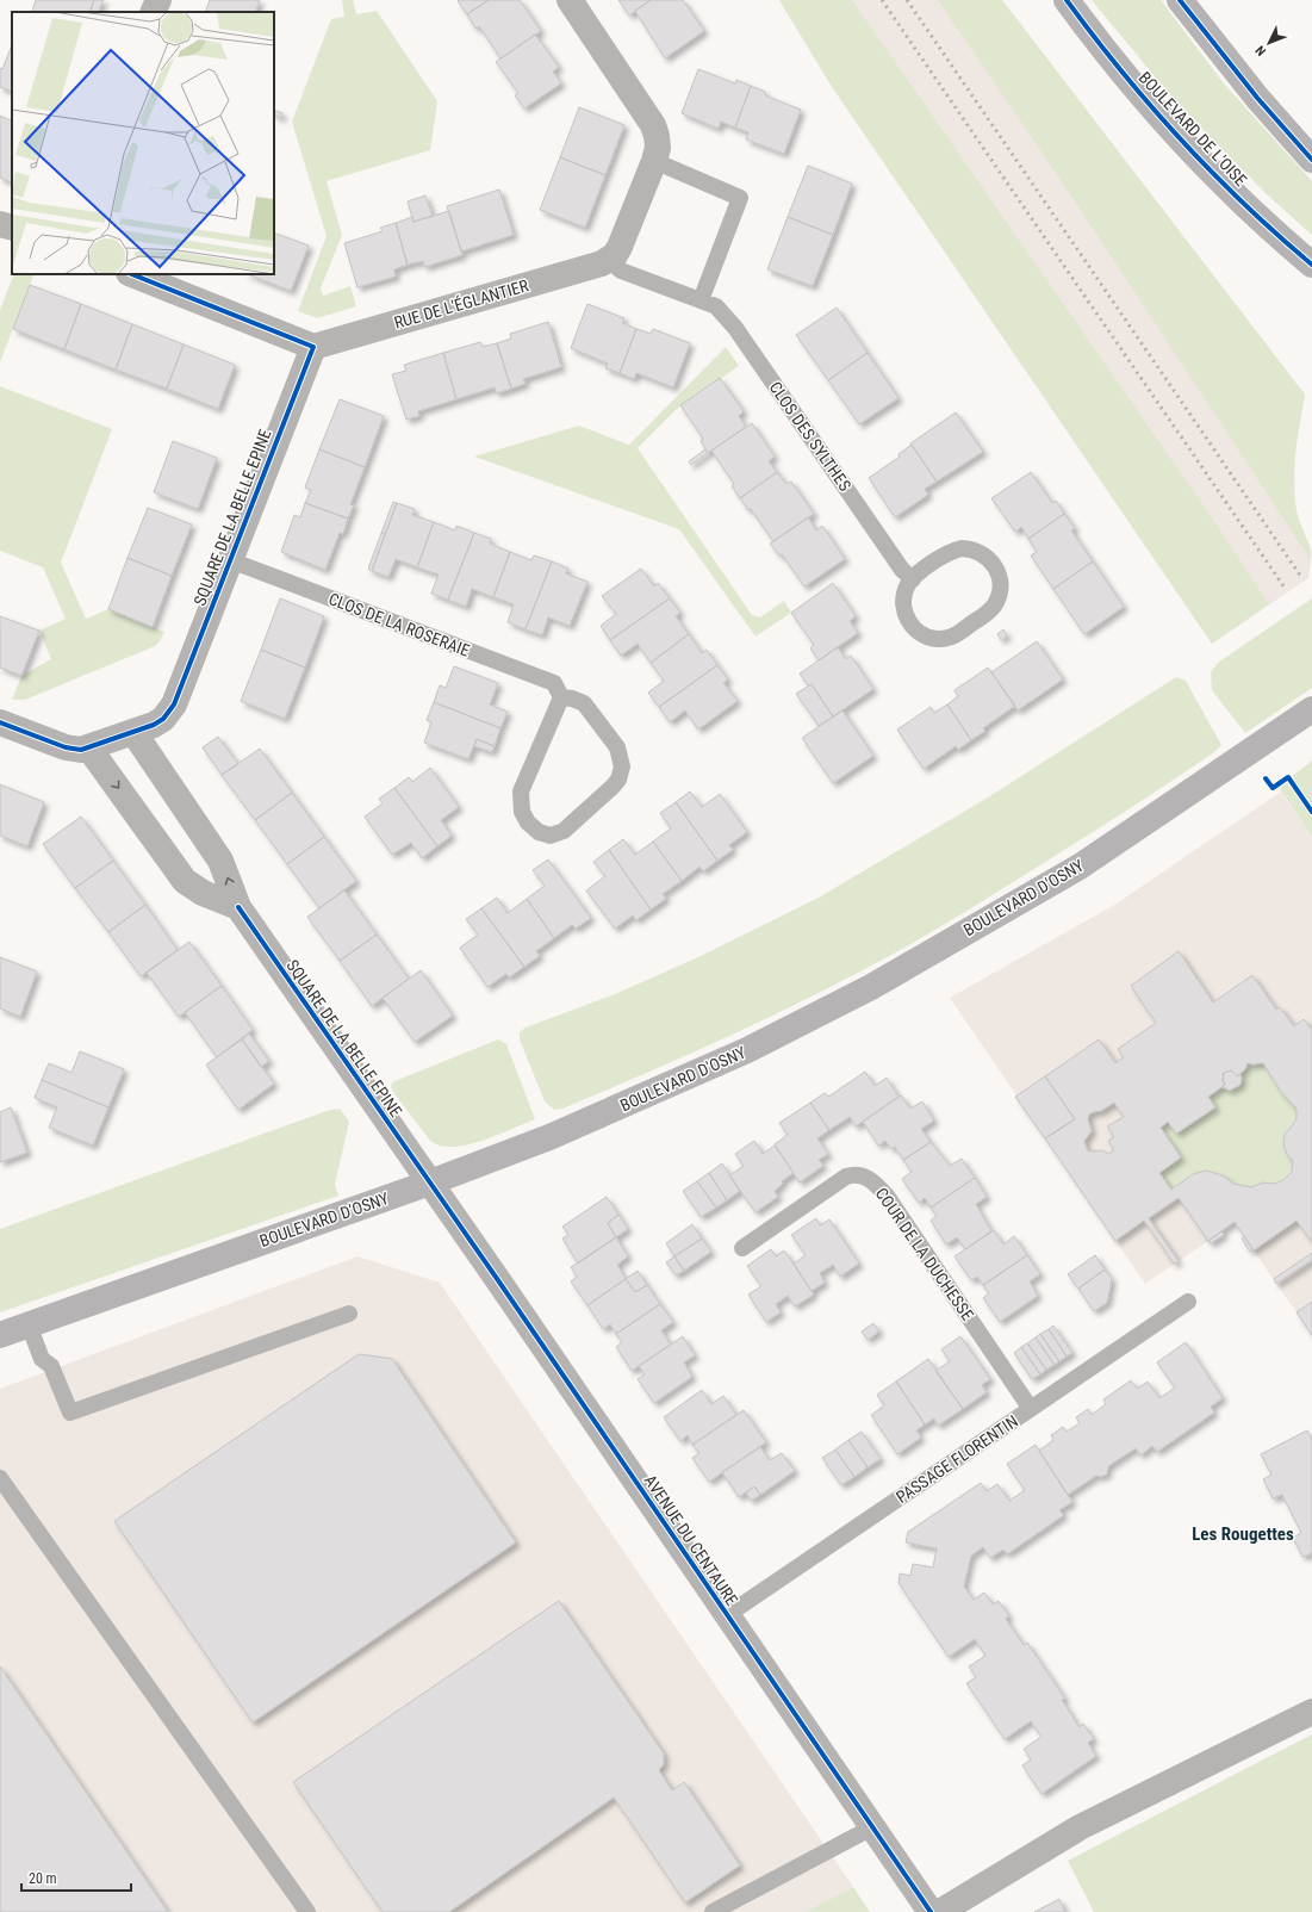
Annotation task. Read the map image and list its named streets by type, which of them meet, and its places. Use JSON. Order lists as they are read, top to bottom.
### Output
{
  "streets": {
    "main road": ["BOULEVARD DE L'OISE", "BOULEVARD D'OSNY"],
    "street": ["RUE DE L'ÉGLANTIER", "SQUARE DE LA BELLE EPINE", "AVENUE DU CENTAURE"],
    "lane": [
      "CLOS DES SYLTHES",
      "CLOS DE LA ROSERAIE",
      "COUR DE LA DUCHESSE",
      "PASSAGE FLORENTIN"
    ]
  },
  "crossings": [
    ["RUE DE L'ÉGLANTIER", "SQUARE DE LA BELLE EPINE"],
    ["SQUARE DE LA BELLE EPINE", "CLOS DE LA ROSERAIE"],
    ["SQUARE DE LA BELLE EPINE", "BOULEVARD D'OSNY"],
    ["SQUARE DE LA BELLE EPINE", "AVENUE DU CENTAURE"],
    ["BOULEVARD D'OSNY", "AVENUE DU CENTAURE"],
    ["COUR DE LA DUCHESSE", "PASSAGE FLORENTIN"],
    ["PASSAGE FLORENTIN", "AVENUE DU CENTAURE"]
  ],
  "districts": ["Les Rougettes"],
  "scale_bar": "20 m",
  "north": "bottom left"
}
